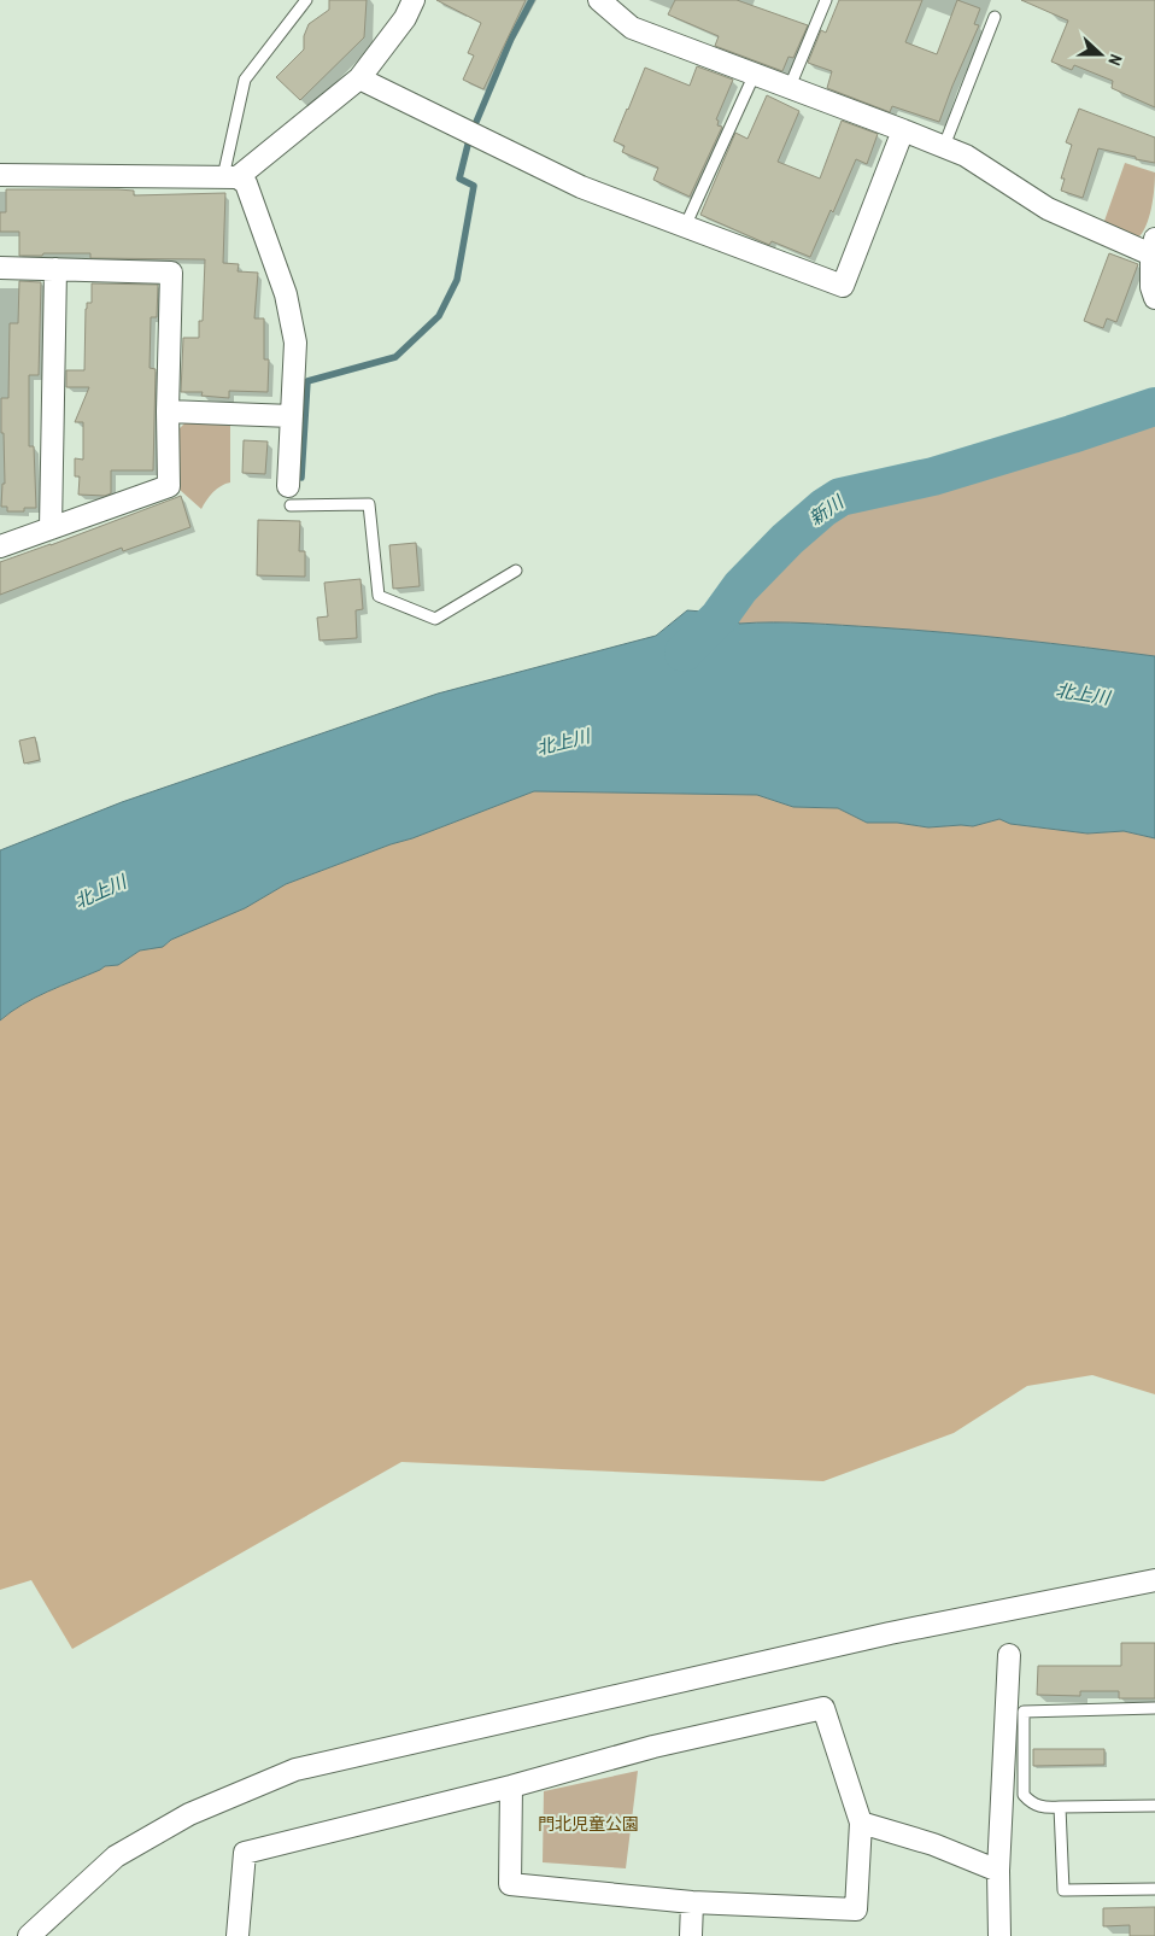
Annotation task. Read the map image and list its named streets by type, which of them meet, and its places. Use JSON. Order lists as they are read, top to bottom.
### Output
{
  "water": ["新川", "北上川"],
  "parks": ["門北児童公園"],
  "north": "right"
}
